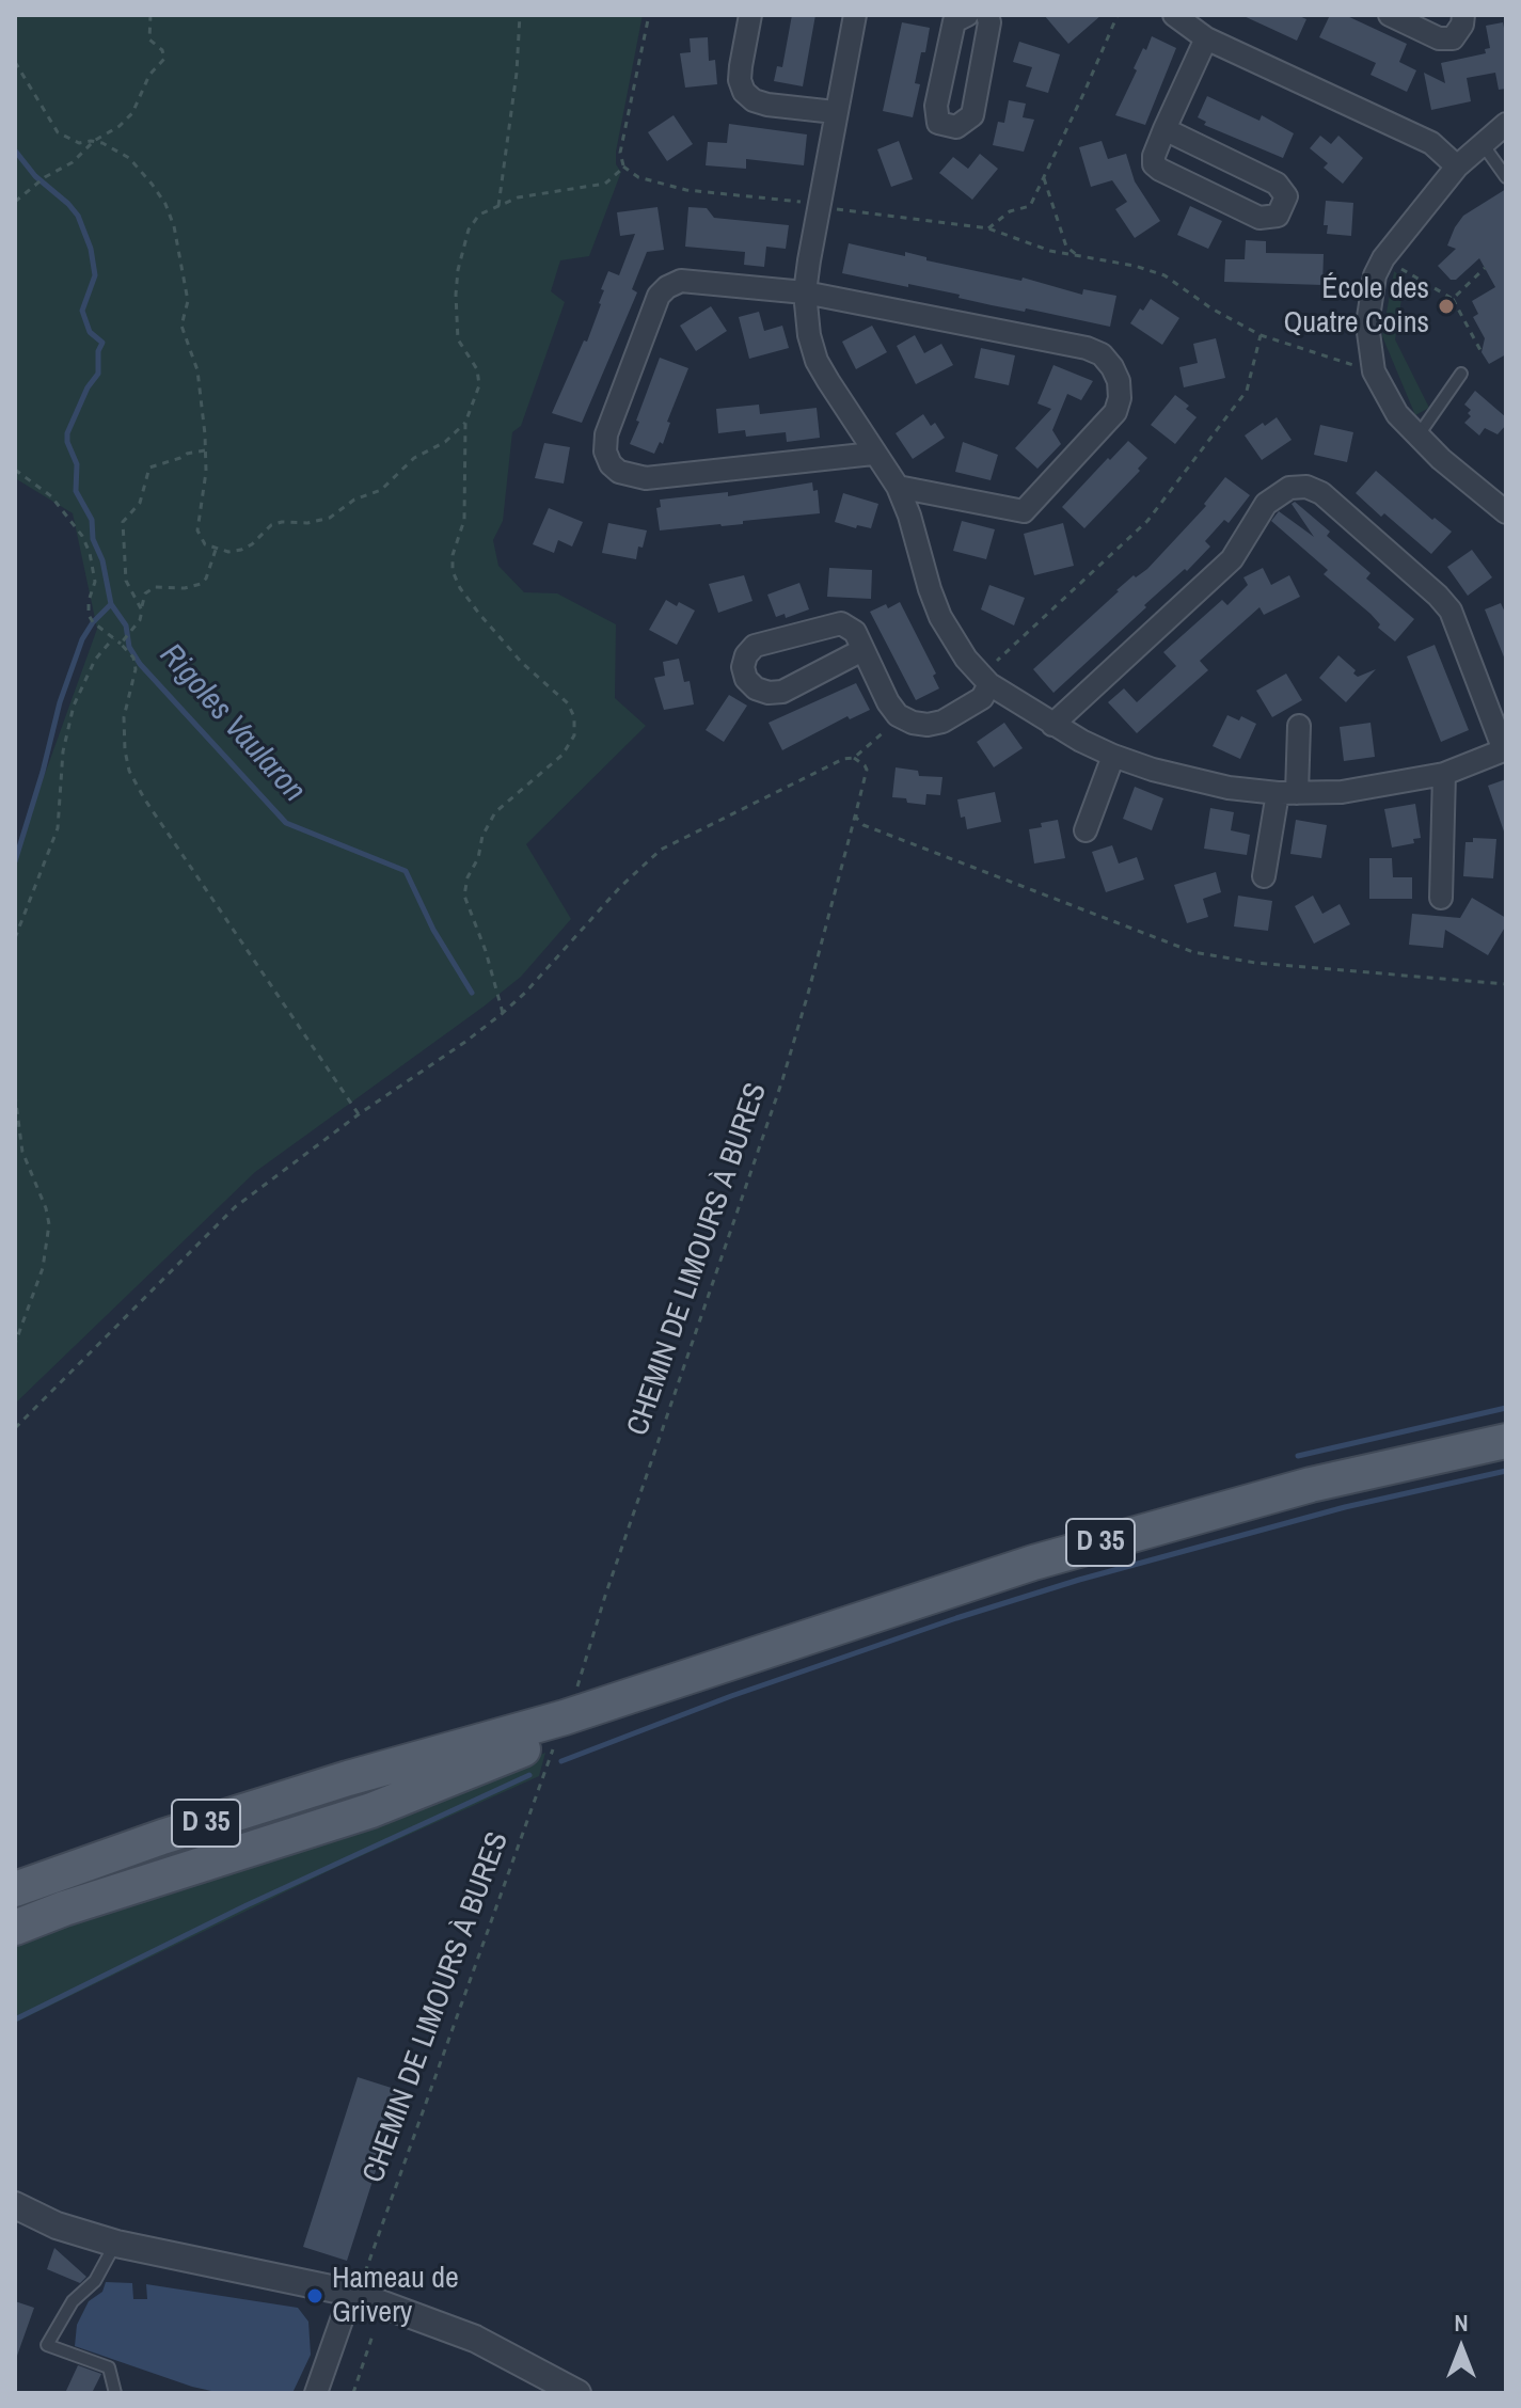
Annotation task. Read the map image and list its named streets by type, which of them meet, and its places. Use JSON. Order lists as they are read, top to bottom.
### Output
{
  "streets": {
    "main road": ["D 35"],
    "path": ["CHEMIN DE LIMOURS À BURES"]
  },
  "crossings": [
    ["CHEMIN DE LIMOURS À BURES", "D 35"]
  ],
  "water": ["Rigoles Vaularon"],
  "places": ["École des Quatre Coins", "Hameau de Grivery"],
  "north": "top"
}
